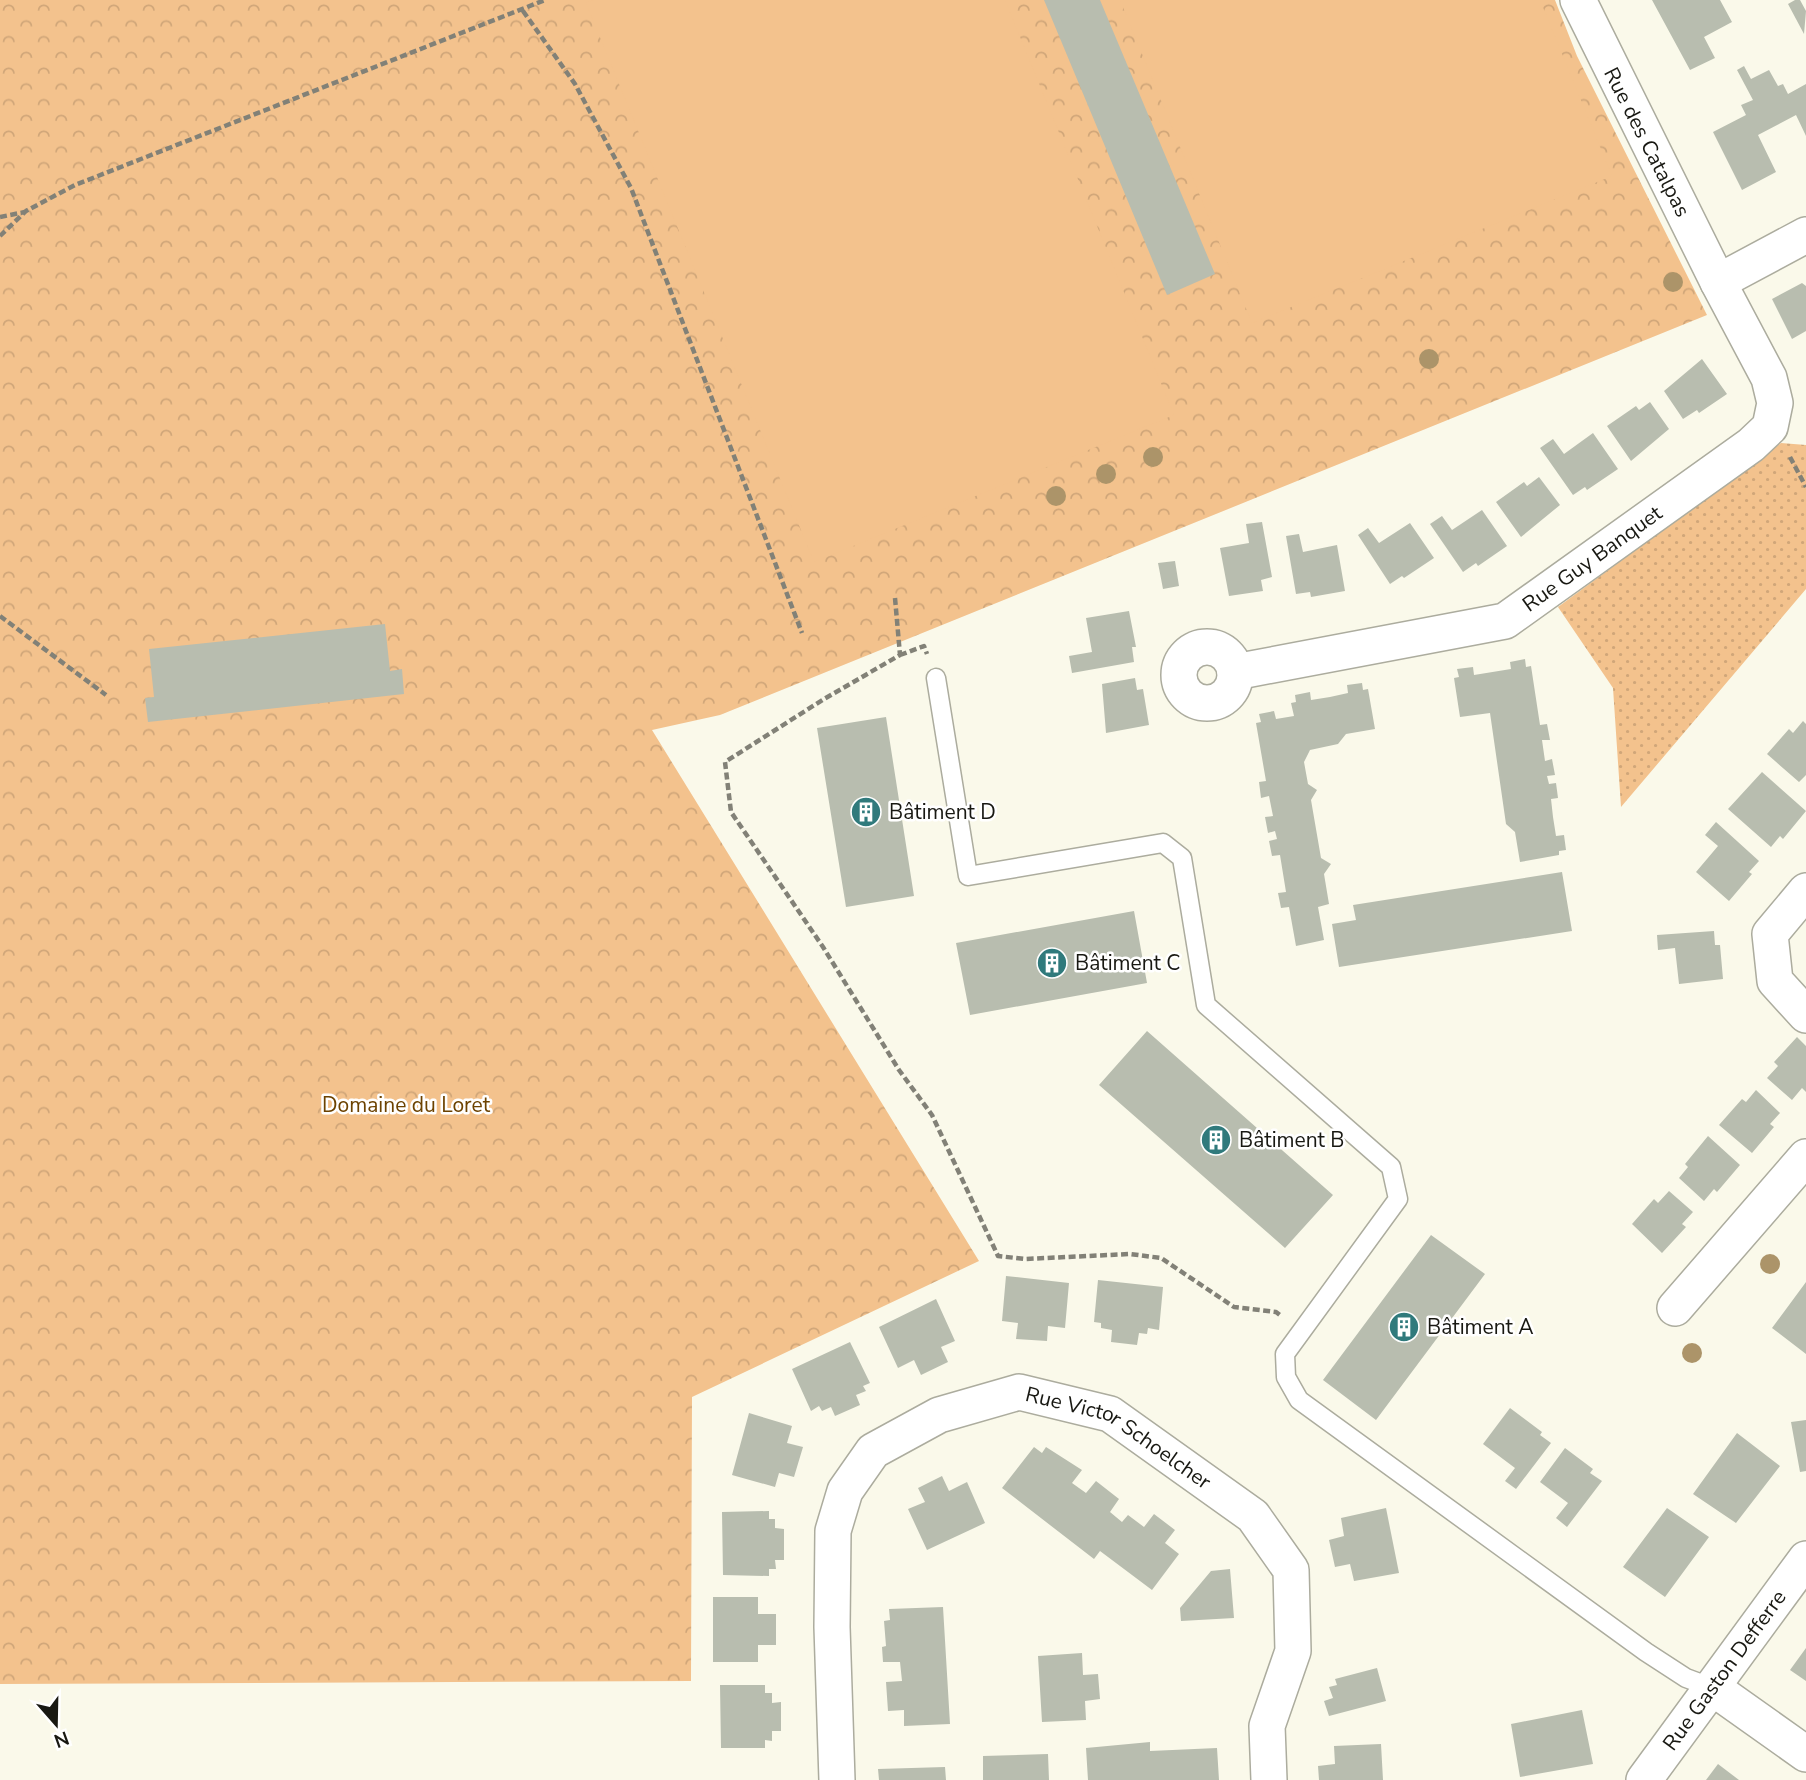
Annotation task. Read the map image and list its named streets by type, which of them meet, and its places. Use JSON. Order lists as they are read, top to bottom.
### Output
{
  "streets": {
    "street": [
      "Rue des Catalpas",
      "Rue Guy Banquet",
      "Rue Victor Schoelcher",
      "Rue Gaston Defferre"
    ]
  },
  "crossings": [
    ["Rue des Catalpas", "Rue Guy Banquet"]
  ],
  "parks": ["Domaine du Loret"],
  "places": {
    "building": [
      "Bâtiment D",
      "Bâtiment C",
      "Bâtiment B",
      "Bâtiment A"
    ]
  },
  "north": "bottom"
}
